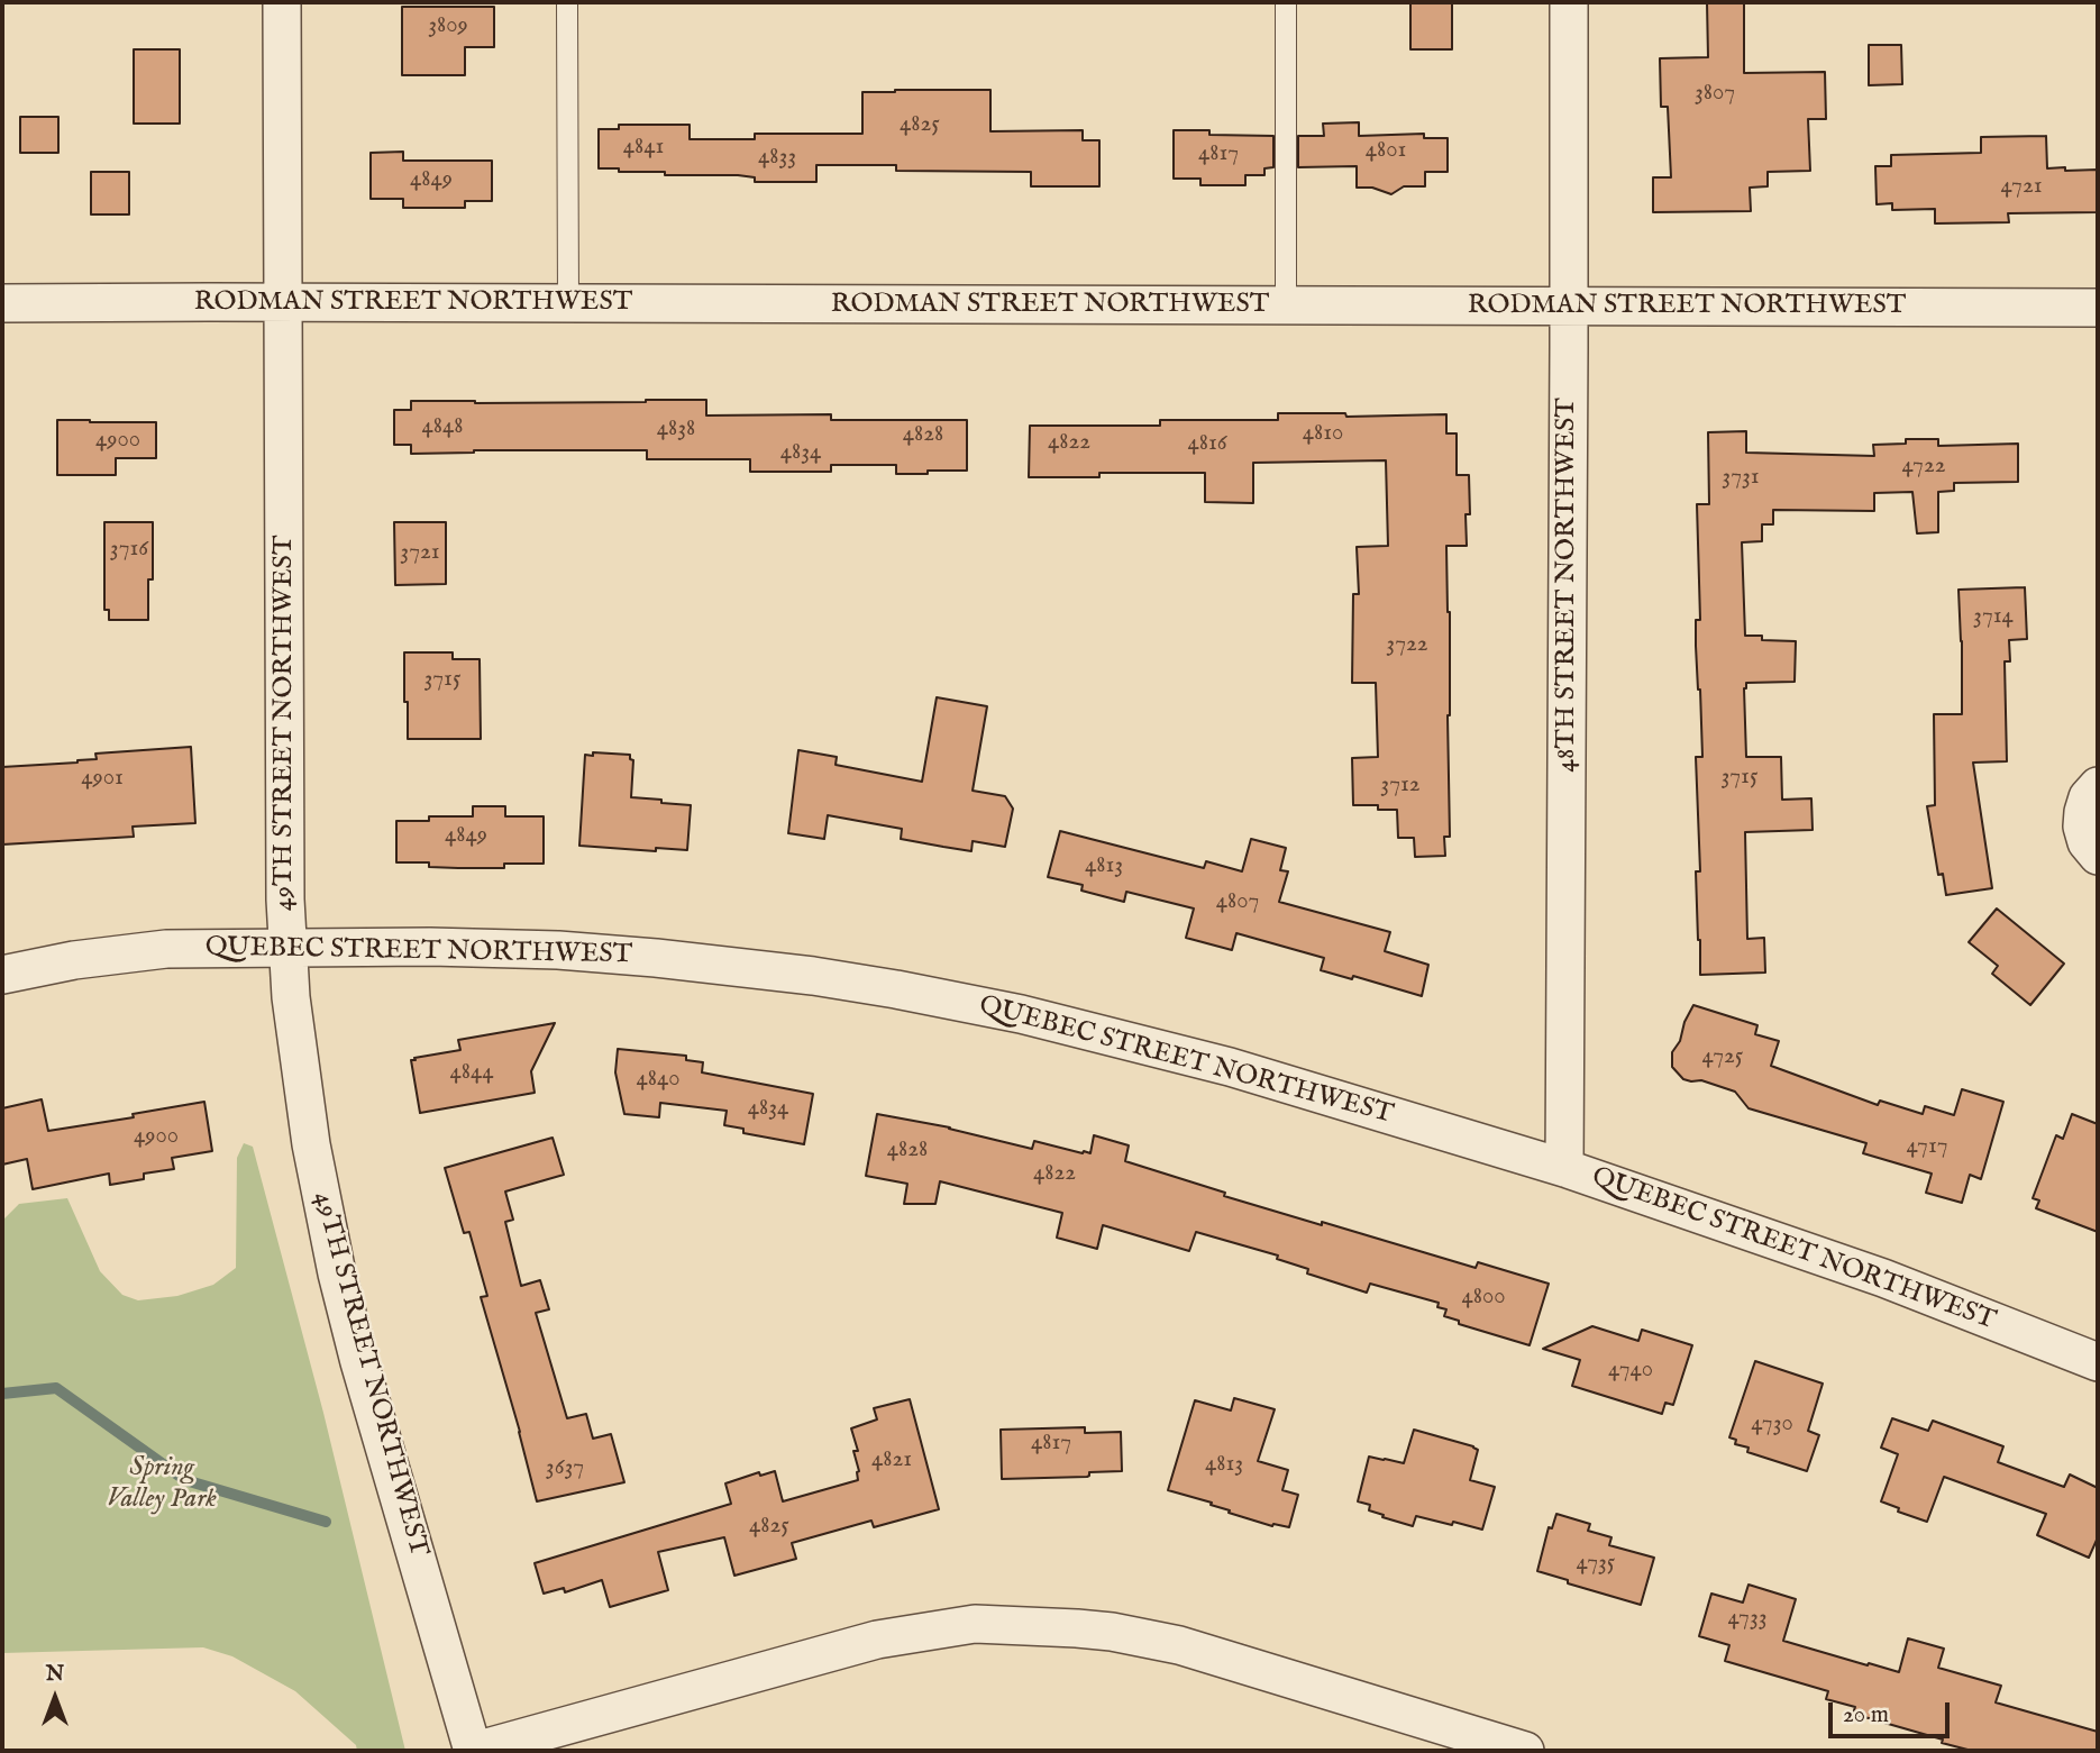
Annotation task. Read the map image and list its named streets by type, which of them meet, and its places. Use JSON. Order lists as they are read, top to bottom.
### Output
{
  "streets": {
    "street": [
      "RODMAN STREET NORTHWEST",
      "48TH STREET NORTHWEST",
      "49TH STREET NORTHWEST",
      "QUEBEC STREET NORTHWEST"
    ]
  },
  "crossings": [
    ["RODMAN STREET NORTHWEST", "48TH STREET NORTHWEST"],
    ["RODMAN STREET NORTHWEST", "49TH STREET NORTHWEST"],
    ["48TH STREET NORTHWEST", "QUEBEC STREET NORTHWEST"],
    ["49TH STREET NORTHWEST", "QUEBEC STREET NORTHWEST"]
  ],
  "parks": ["Spring Valley Park"],
  "house_numbers": [
    "3809",
    "3807",
    "4825",
    "4841",
    "4801",
    "4817",
    "4833",
    "4849",
    "4721",
    "4848",
    "4838",
    "4810",
    "4828",
    "4900",
    "4822",
    "4816",
    "4834",
    "4722",
    "3731",
    "3716",
    "3721",
    "3714",
    "3722",
    "3715",
    "3715",
    "4901",
    "3712",
    "4849",
    "4813",
    "4807",
    "4725",
    "4844",
    "4840",
    "4834",
    "4900",
    "4717",
    "4828",
    "4822",
    "4800",
    "4740",
    "4730",
    "4817",
    "4821",
    "4813",
    "3637",
    "4825",
    "4735",
    "4733"
  ],
  "scale_bar": "20 m",
  "north": "top"
}
